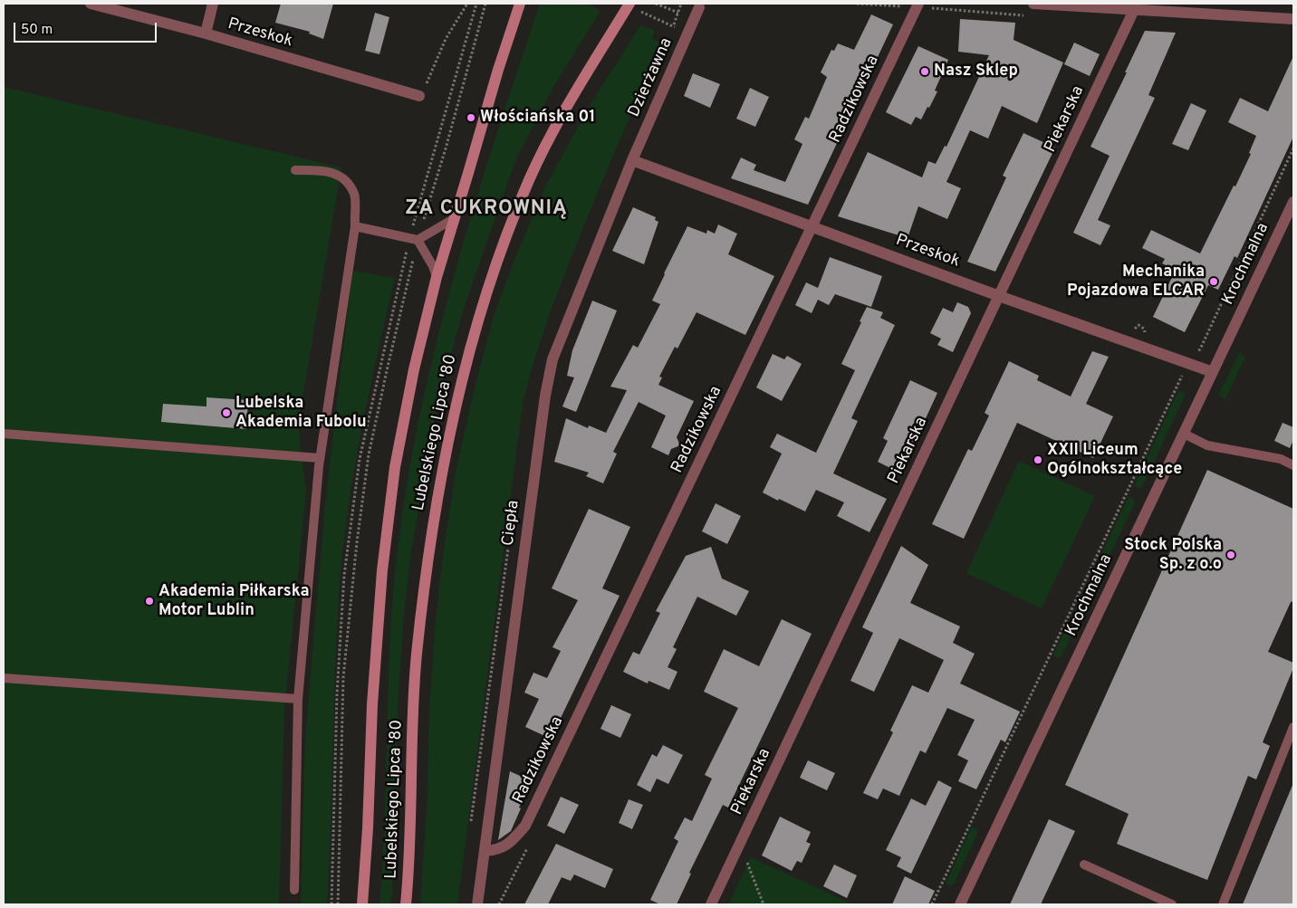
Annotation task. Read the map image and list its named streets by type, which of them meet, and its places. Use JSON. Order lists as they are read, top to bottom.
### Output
{
  "streets": {
    "main road": ["Lubelskiego Lipca '80"],
    "street": [
      "Przeskok",
      "Dzierżawna",
      "Radzikowska",
      "Piekarska",
      "Krochmalna",
      "Ciepła"
    ]
  },
  "crossings": [
    ["Przeskok", "Dzierżawna"],
    ["Przeskok", "Radzikowska"],
    ["Przeskok", "Piekarska"],
    ["Przeskok", "Krochmalna"],
    ["Przeskok", "Ciepła"],
    ["Dzierżawna", "Ciepła"],
    ["Radzikowska", "Ciepła"]
  ],
  "districts": ["ZA CUKROWNIĄ"],
  "places": [
    "Nasz Sklep",
    "Włościańska 01",
    "Mechanika Pojazdowa ELCAR",
    "Lubelska Akademia Fubolu",
    "XXII Liceum Ogólnokształcące",
    "Stock Polska Sp. z o.o",
    "Akademia Piłkarska Motor Lublin"
  ],
  "scale_bar": "50 m"
}
